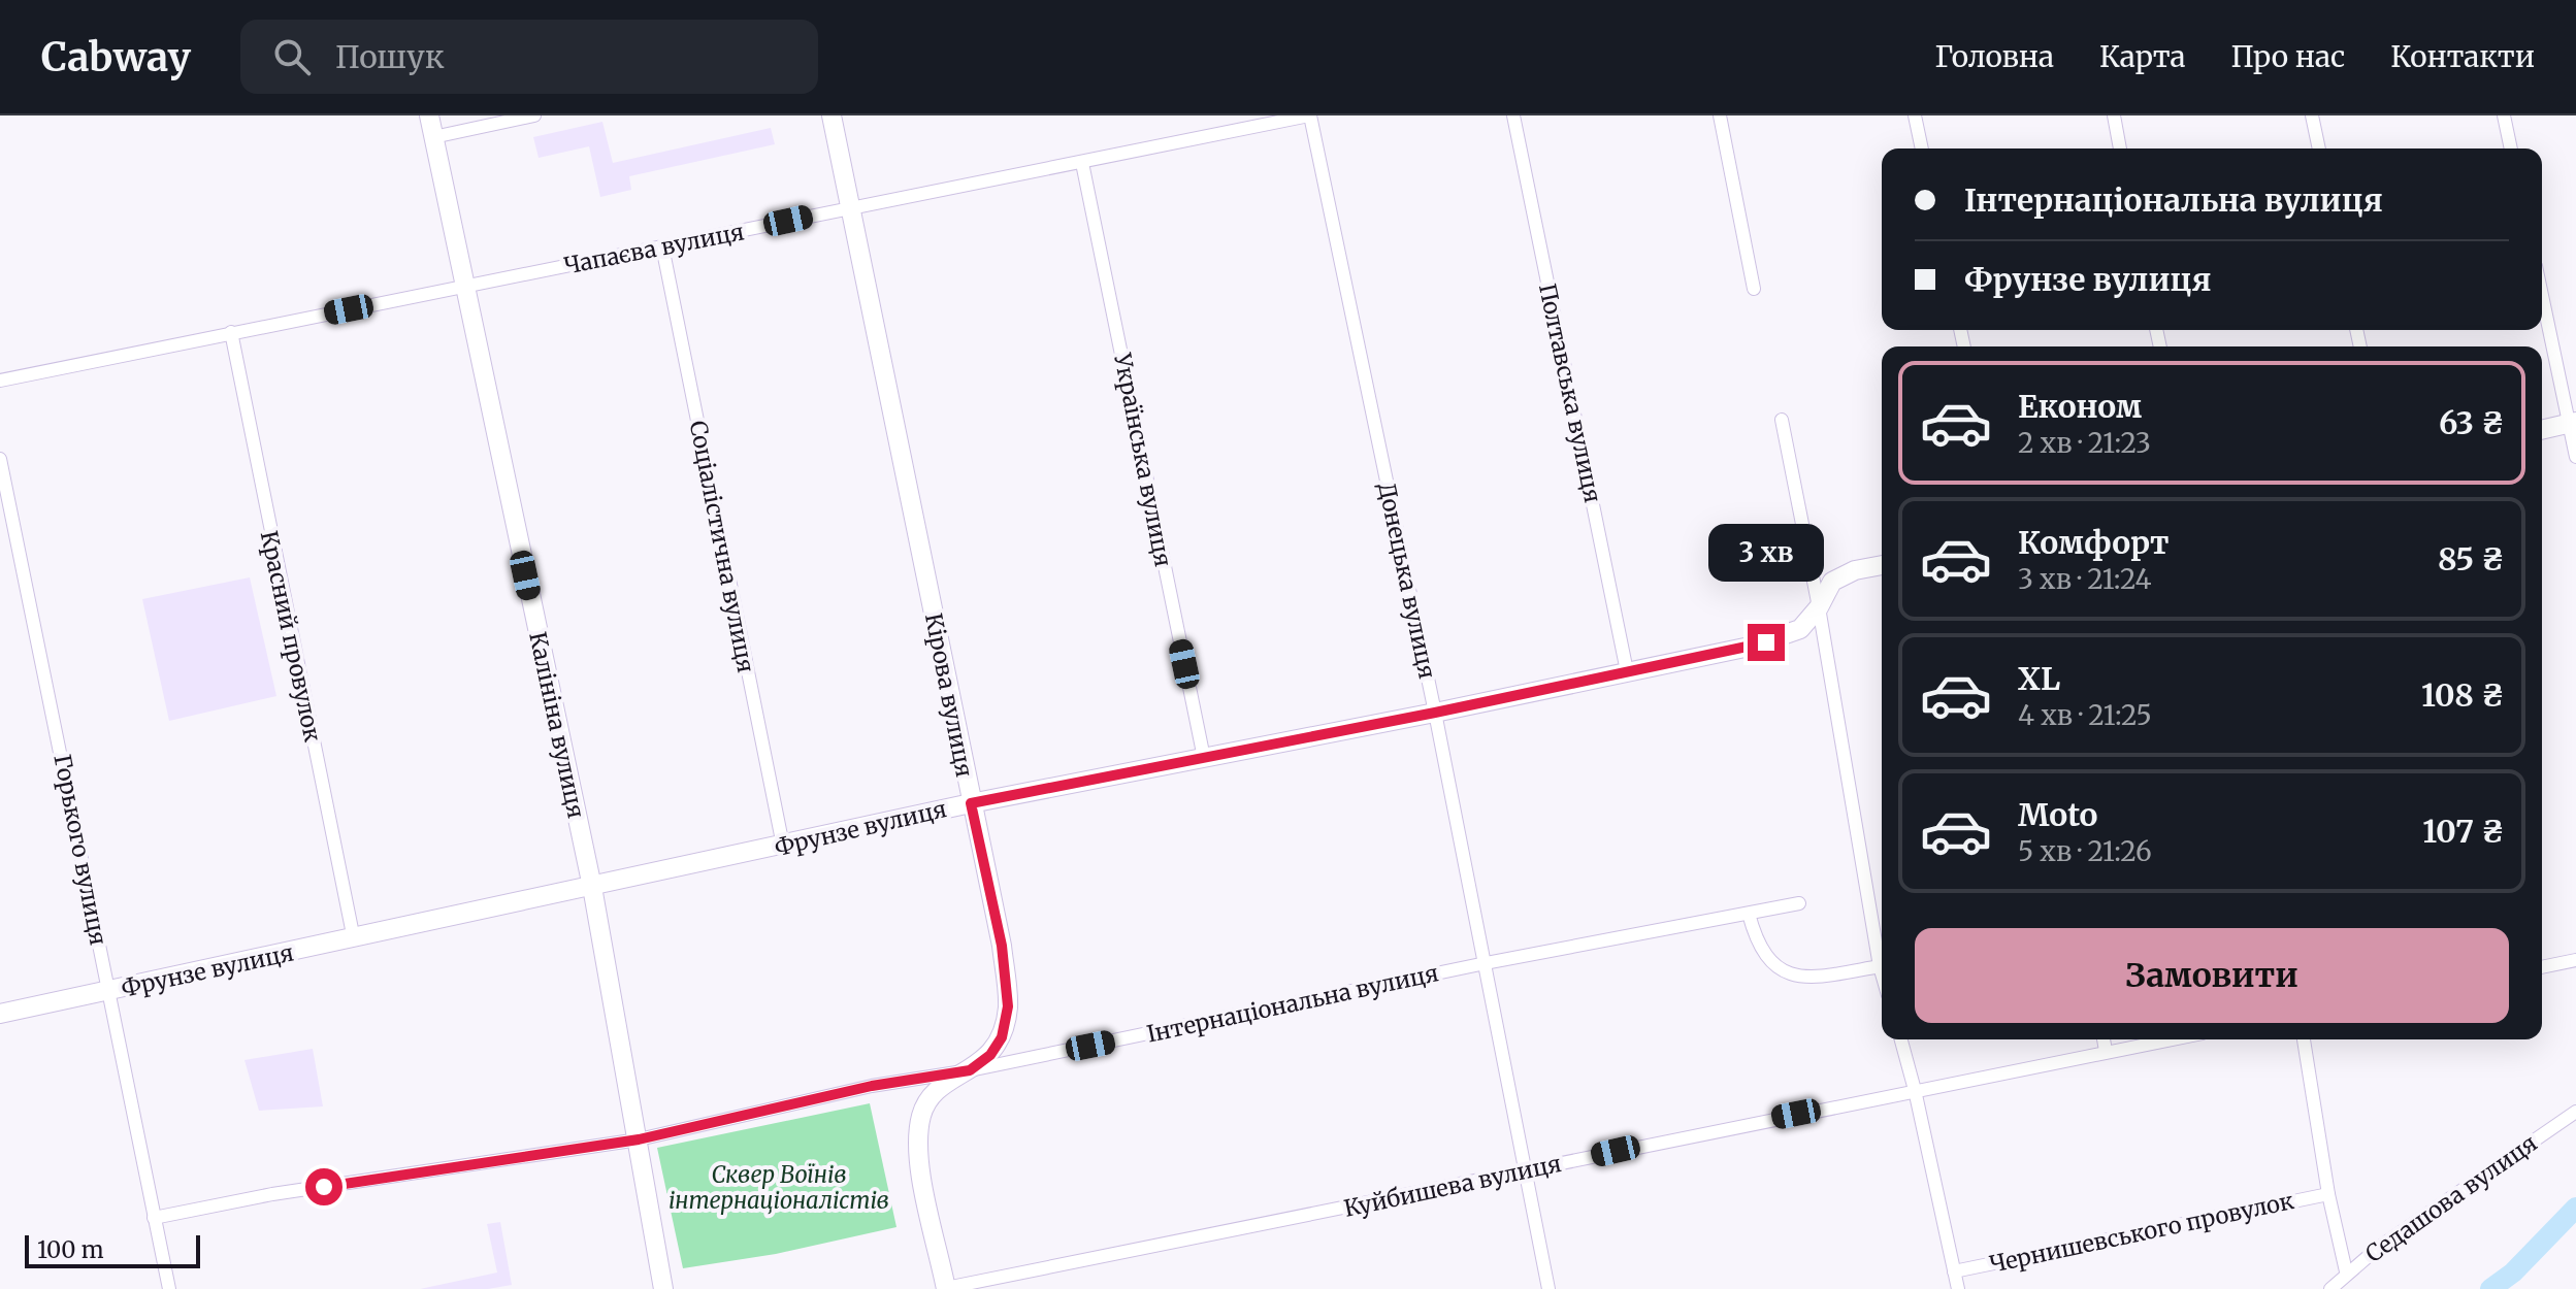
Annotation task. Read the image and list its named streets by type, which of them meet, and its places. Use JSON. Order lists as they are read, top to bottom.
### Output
{
  "streets": {
    "street": [
      "Чапаєва вулиця",
      "Полтавська вулиця",
      "Українська вулиця",
      "Соціалістична вулиця",
      "Донецька вулиця",
      "Красний провулок",
      "Кірова вулиця",
      "Калініна вулиця",
      "Фрунзе вулиця",
      "Горького вулиця",
      "Інтернаціональна вулиця",
      "Куйбишева вулиця",
      "Седашова вулиця",
      "Чернишевського провулок"
    ]
  },
  "crossings": [
    ["Чапаєва вулиця", "Українська вулиця"],
    ["Чапаєва вулиця", "Соціалістична вулиця"],
    ["Чапаєва вулиця", "Донецька вулиця"],
    ["Чапаєва вулиця", "Красний провулок"],
    ["Чапаєва вулиця", "Кірова вулиця"],
    ["Чапаєва вулиця", "Калініна вулиця"],
    ["Полтавська вулиця", "Фрунзе вулиця"],
    ["Українська вулиця", "Фрунзе вулиця"],
    ["Соціалістична вулиця", "Фрунзе вулиця"],
    ["Донецька вулиця", "Фрунзе вулиця"],
    ["Донецька вулиця", "Інтернаціональна вулиця"],
    ["Донецька вулиця", "Куйбишева вулиця"],
    ["Красний провулок", "Фрунзе вулиця"],
    ["Кірова вулиця", "Фрунзе вулиця"],
    ["Кірова вулиця", "Інтернаціональна вулиця"],
    ["Кірова вулиця", "Куйбишева вулиця"],
    ["Калініна вулиця", "Фрунзе вулиця"],
    ["Калініна вулиця", "Інтернаціональна вулиця"],
    ["Фрунзе вулиця", "Горького вулиця"],
    ["Горького вулиця", "Інтернаціональна вулиця"]
  ],
  "parks": ["Сквер Воїнів інтернаціоналістів"],
  "scale_bar": "100 m",
  "page": {
    "header": "Cabway",
    "search": "Пошук",
    "nav": [
      "Головна",
      "Карта",
      "Про нас",
      "Контакти"
    ],
    "banner": ["Інтернаціональна вулиця", "Фрунзе вулиця"],
    "list": [
      {
        "name": "Економ",
        "note": "2 хв · 21:23",
        "value": "63 ₴"
      },
      {
        "name": "Комфорт",
        "note": "3 хв · 21:24",
        "value": "85 ₴"
      },
      {
        "name": "XL",
        "note": "4 хв · 21:25",
        "value": "108 ₴"
      },
      {
        "name": "Moto",
        "note": "5 хв · 21:26",
        "value": "107 ₴"
      }
    ],
    "bubble": "3 хв",
    "buttons": "Замовити",
    "scale": "100 m"
  }
}
